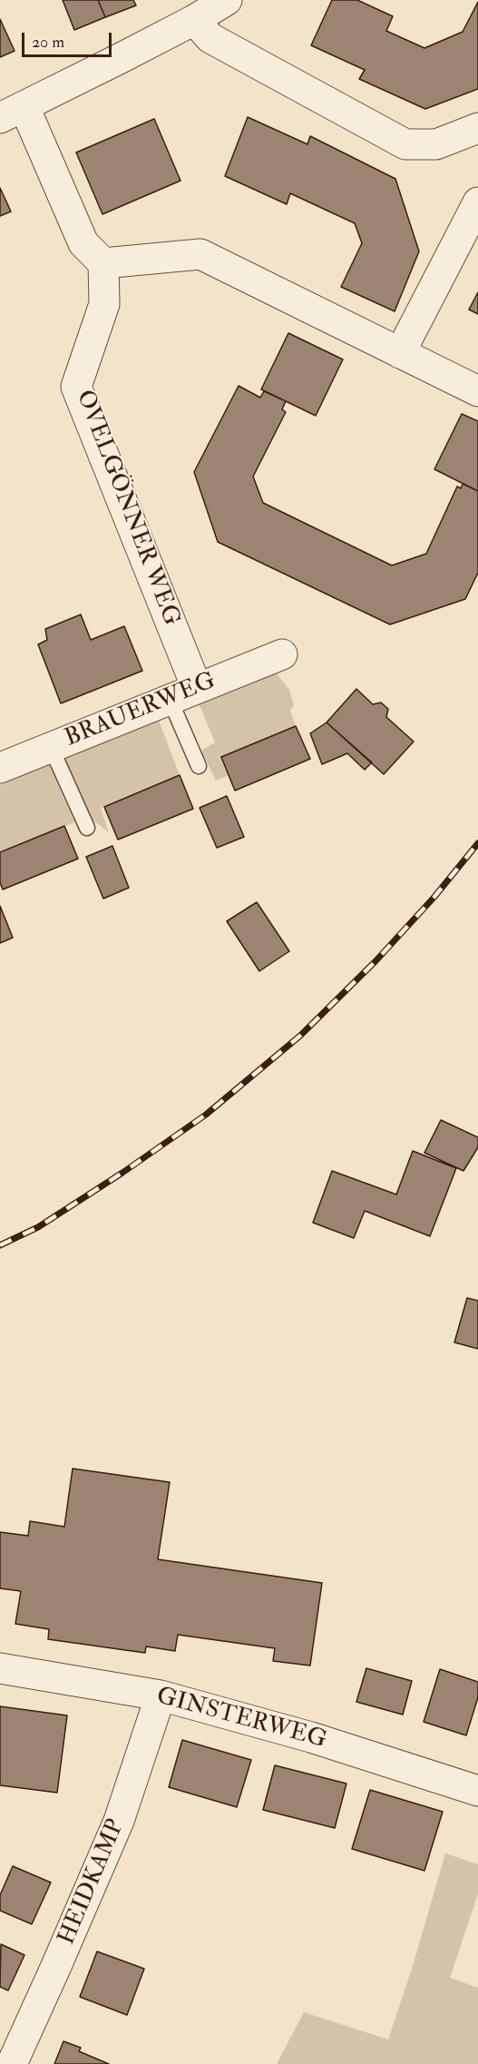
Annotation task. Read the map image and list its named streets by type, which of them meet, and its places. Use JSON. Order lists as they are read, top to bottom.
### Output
{
  "streets": {
    "street": [
      "OVELGÖNNER WEG",
      "BRAUERWEG",
      "GINSTERWEG",
      "HEIDKAMP"
    ]
  },
  "crossings": [
    ["OVELGÖNNER WEG", "BRAUERWEG"],
    ["GINSTERWEG", "HEIDKAMP"]
  ],
  "scale_bar": "20 m"
}
